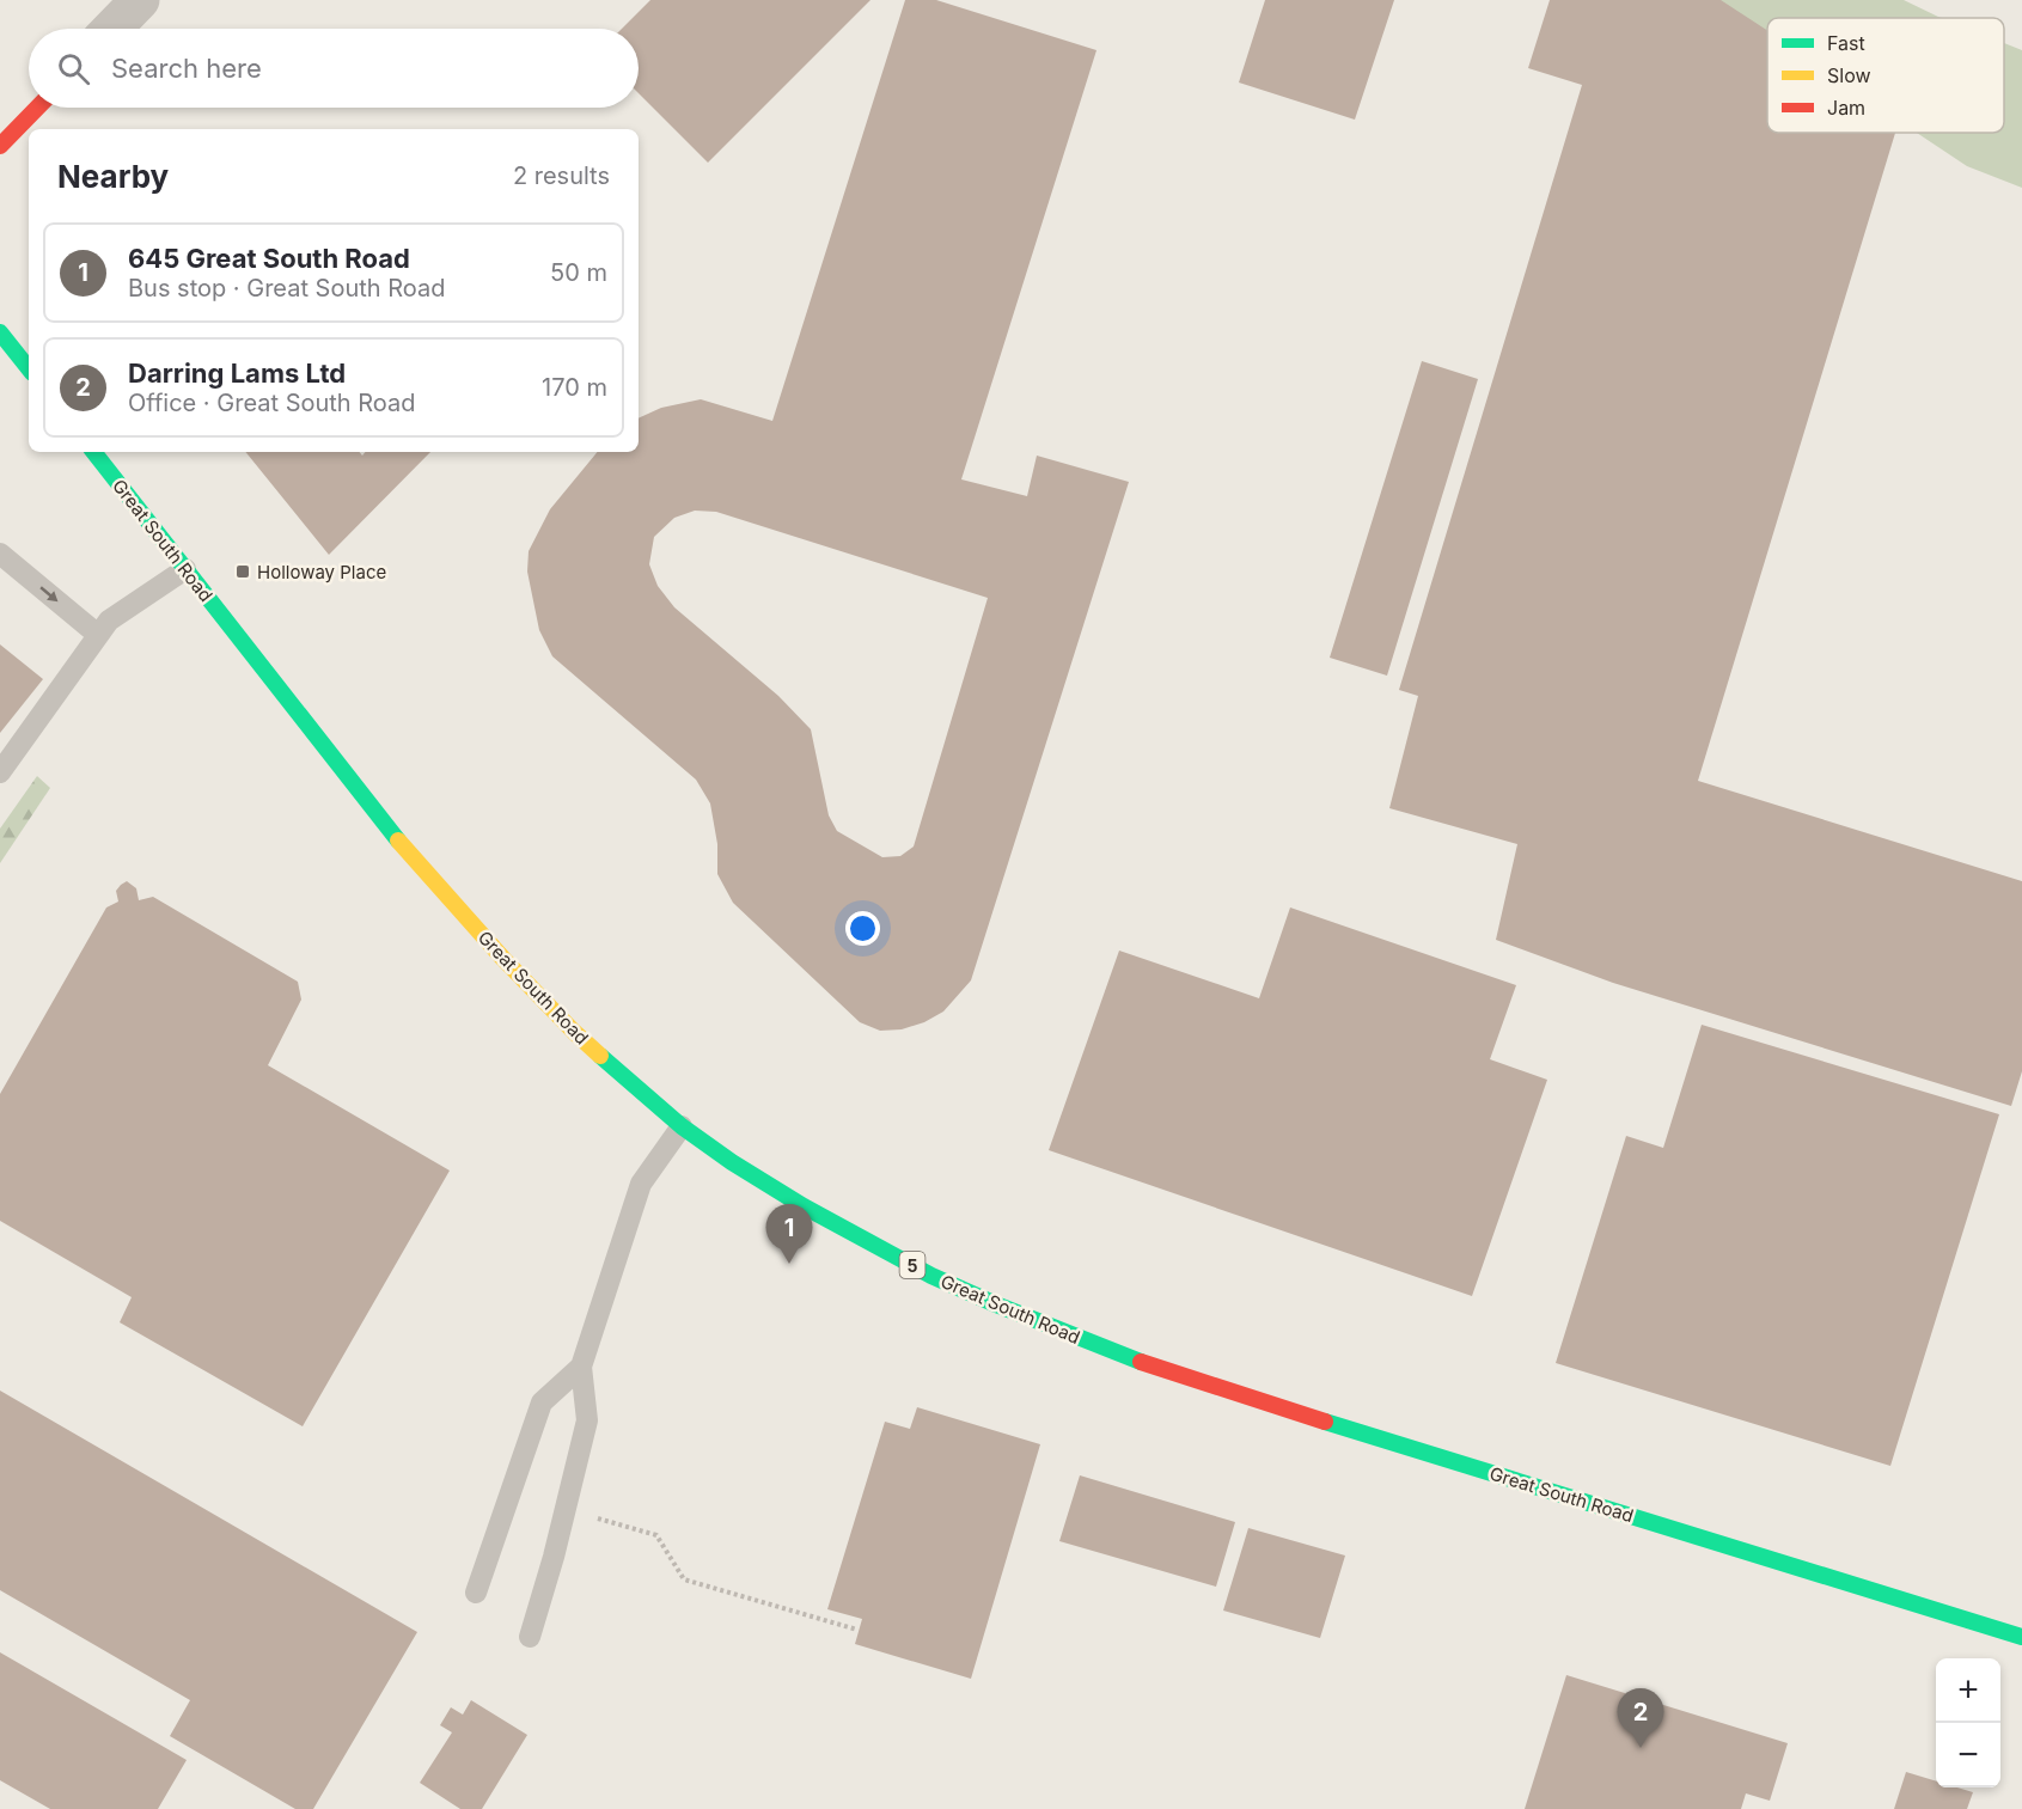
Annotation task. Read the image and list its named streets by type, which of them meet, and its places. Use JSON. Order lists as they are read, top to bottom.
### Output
{
  "streets": {
    "main road": ["Great South Road", "5"]
  },
  "places": {
    "transit": ["Holloway Place"]
  },
  "legend": ["Fast", "Slow", "Jam"],
  "page": {
    "search": "Search here",
    "heading": ["Nearby", "2 results"],
    "list": [
      {
        "mark": "1",
        "name": "645 Great South Road",
        "note": "Bus stop · Great South Road",
        "value": "50 m"
      },
      {
        "mark": "2",
        "name": "Darring Lams Ltd",
        "note": "Office · Great South Road",
        "value": "170 m"
      }
    ],
    "pins": ["1", "2"],
    "map_buttons": ["+", "−"]
  }
}
